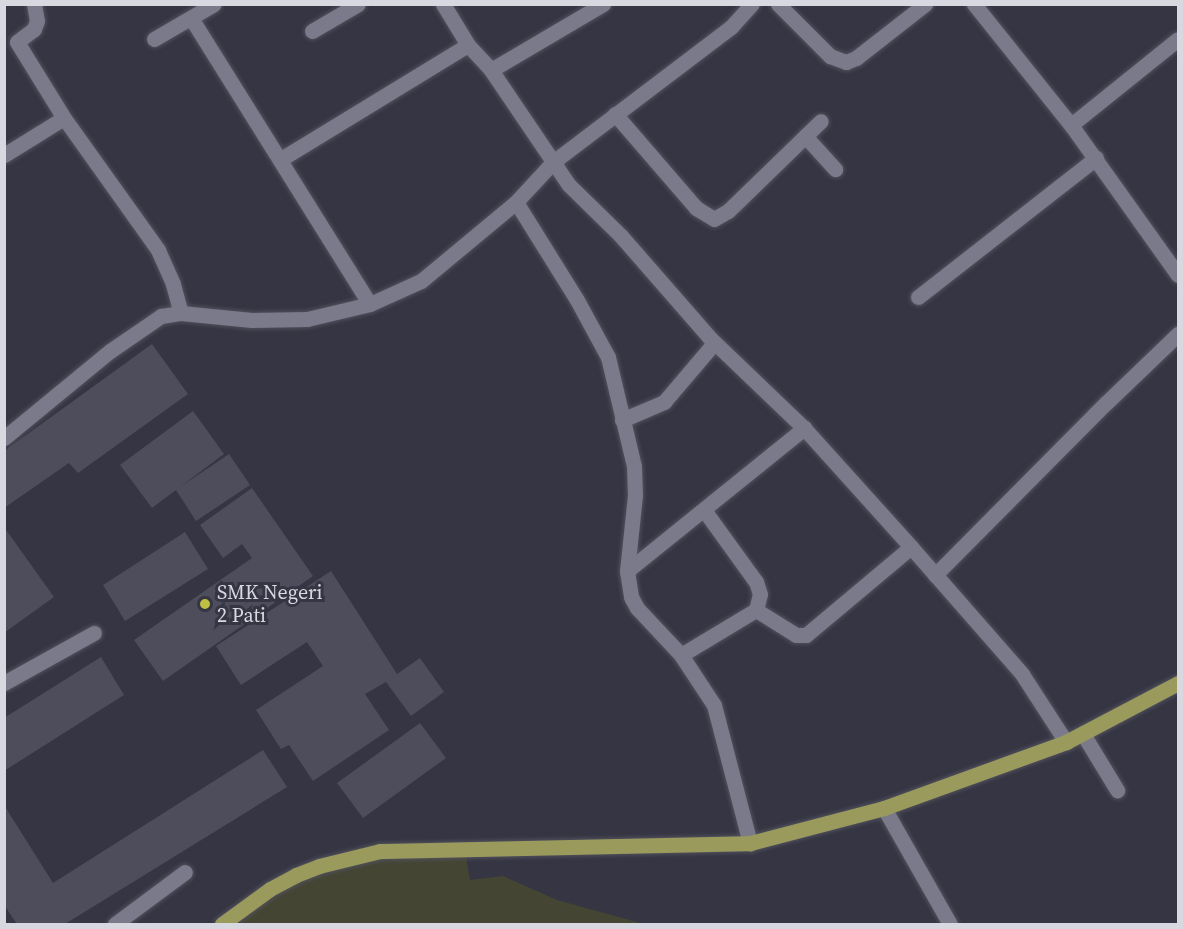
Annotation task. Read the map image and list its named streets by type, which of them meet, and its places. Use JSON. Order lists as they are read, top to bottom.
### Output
{
  "places": ["SMK Negeri 2 Pati"]
}
